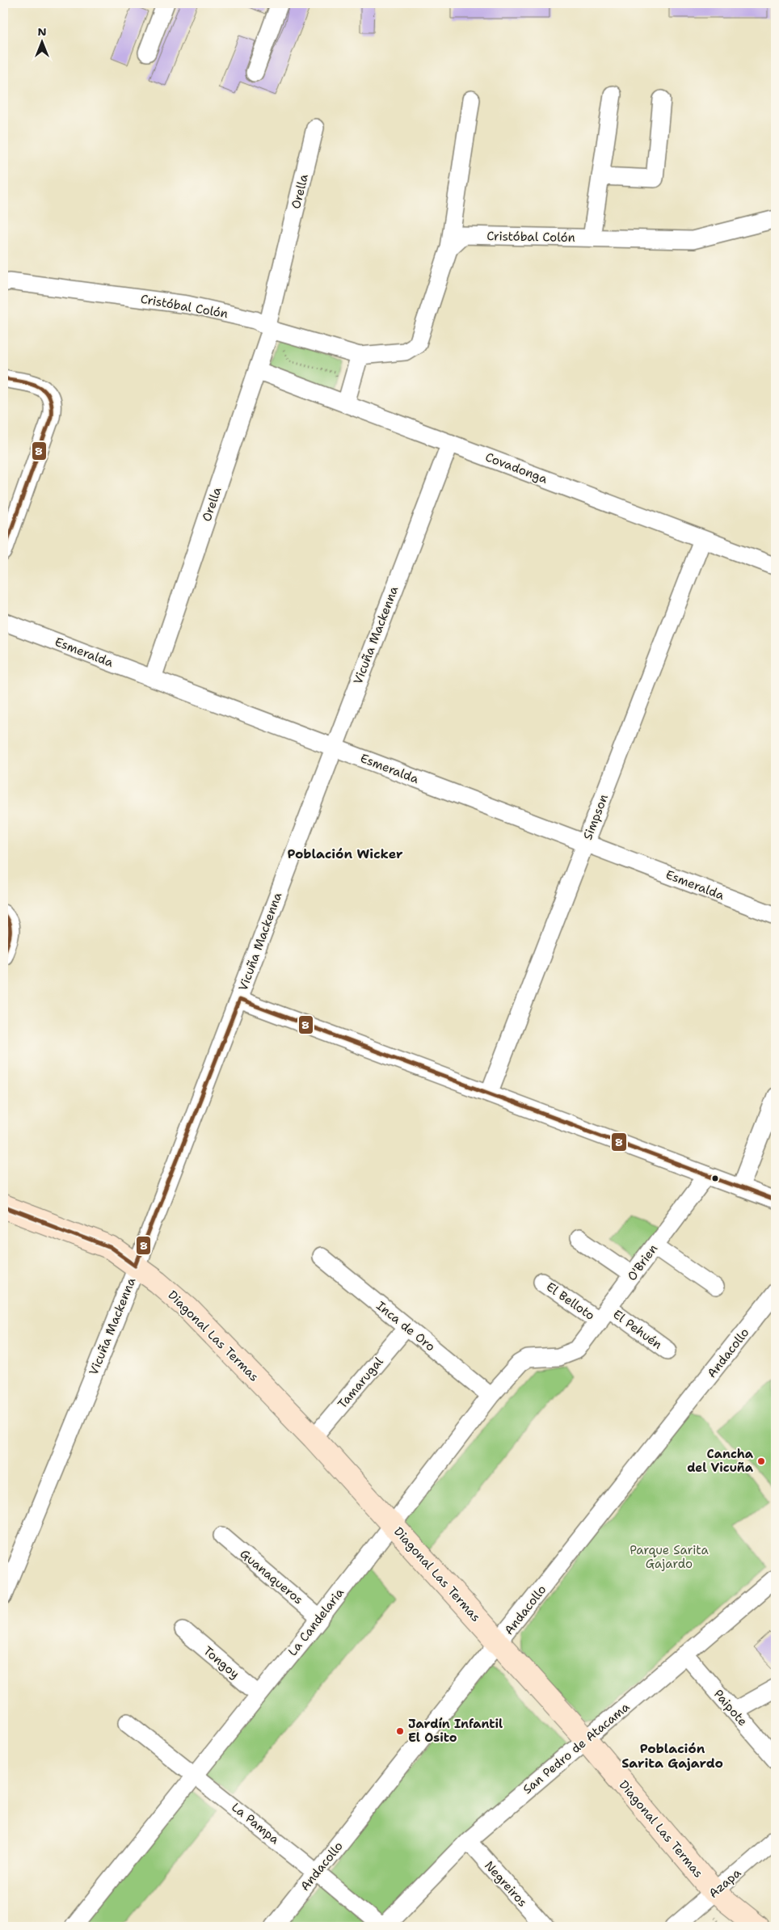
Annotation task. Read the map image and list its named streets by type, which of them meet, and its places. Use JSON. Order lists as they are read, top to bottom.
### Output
{
  "streets": {
    "main road": ["Diagonal Las Termas"],
    "street": [
      "Orella",
      "Cristóbal Colón",
      "Covadonga",
      "Vicuña Mackenna",
      "Esmeralda",
      "Simpson",
      "O'Brien",
      "El Belloto",
      "Inca de Oro",
      "El Pehuén",
      "Andacollo",
      "Tamarugal",
      "Guanaqueros",
      "La Candelaria",
      "Tongoy",
      "Paipote",
      "San Pedro de Atacama",
      "La Pampa",
      "Azapa",
      "Negreiros"
    ]
  },
  "crossings": [
    ["Orella", "Cristóbal Colón"],
    ["Orella", "Covadonga"],
    ["Orella", "Esmeralda"],
    ["Covadonga", "Vicuña Mackenna"],
    ["Covadonga", "Simpson"],
    ["Vicuña Mackenna", "Esmeralda"],
    ["Vicuña Mackenna", "Diagonal Las Termas"],
    ["Esmeralda", "Simpson"],
    ["O'Brien", "El Belloto"],
    ["O'Brien", "El Pehuén"],
    ["O'Brien", "La Candelaria"],
    ["El Belloto", "El Pehuén"],
    ["Inca de Oro", "Tamarugal"],
    ["Inca de Oro", "La Candelaria"],
    ["Diagonal Las Termas", "Andacollo"],
    ["Diagonal Las Termas", "Tamarugal"],
    ["Diagonal Las Termas", "La Candelaria"],
    ["Diagonal Las Termas", "San Pedro de Atacama"],
    ["Diagonal Las Termas", "Azapa"],
    ["Andacollo", "La Pampa"],
    ["Guanaqueros", "La Candelaria"],
    ["La Candelaria", "Tongoy"],
    ["La Candelaria", "La Pampa"],
    ["Paipote", "San Pedro de Atacama"],
    ["San Pedro de Atacama", "La Pampa"],
    ["San Pedro de Atacama", "Negreiros"]
  ],
  "districts": ["Población Wicker", "Población Sarita Gajardo"],
  "parks": ["Parque Sarita Gajardo"],
  "places": ["Cancha del Vicuña", "Jardín Infantil El Osito"],
  "lines": ["transit line 8"],
  "north": "top"
}
